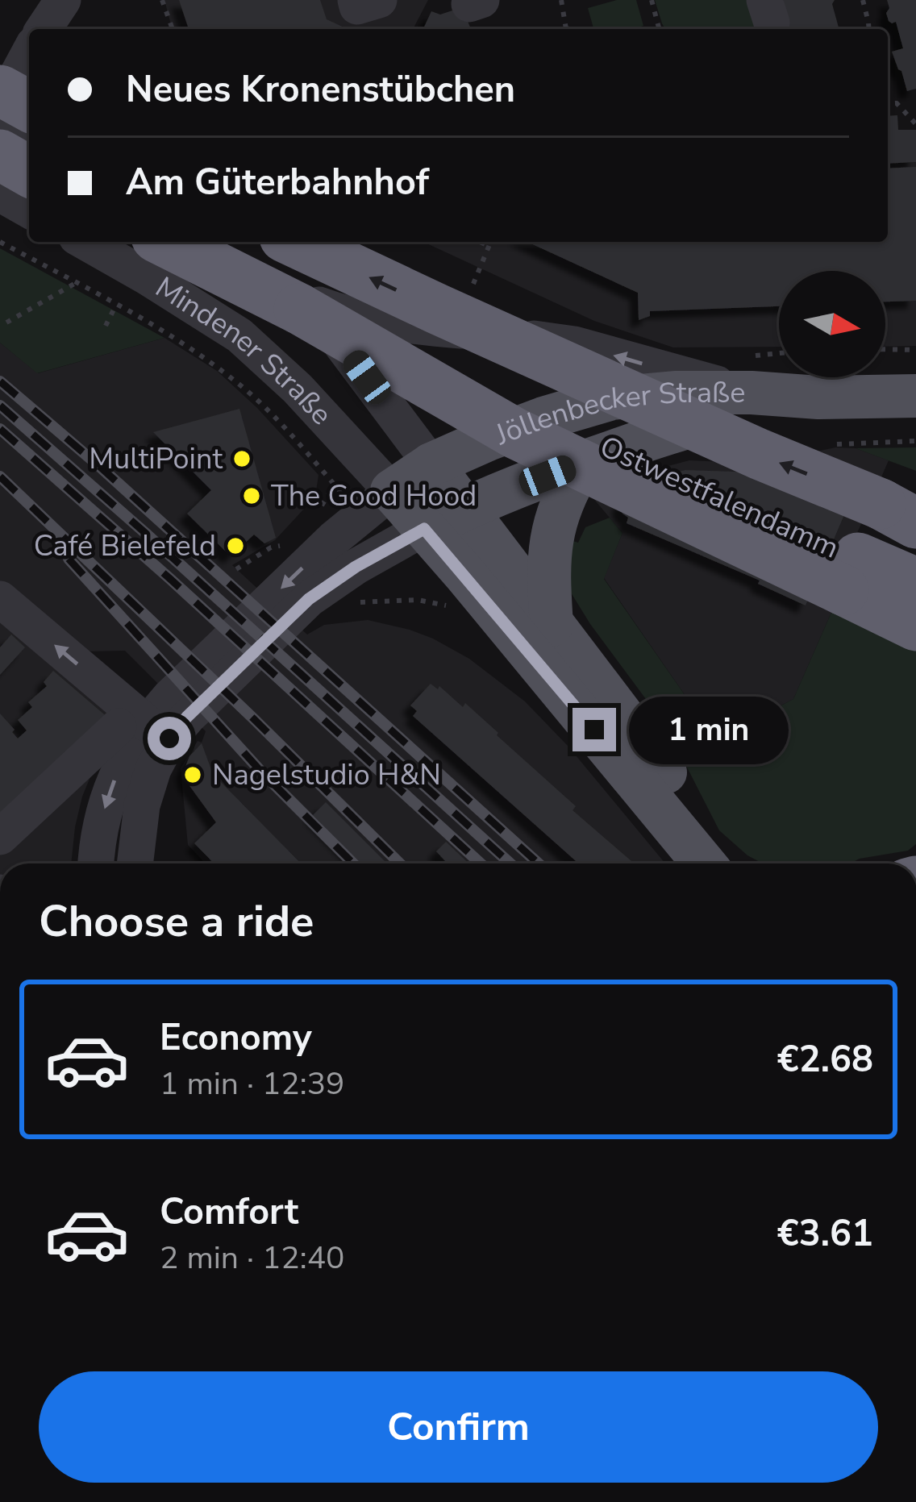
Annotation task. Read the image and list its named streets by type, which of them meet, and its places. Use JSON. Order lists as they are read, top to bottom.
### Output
{
  "streets": {
    "highway": ["Ostwestfalendamm"],
    "main road": ["Jöllenbecker Straße"],
    "street": ["Mindener Straße"]
  },
  "crossings": [
    ["Mindener Straße", "Jöllenbecker Straße"]
  ],
  "places": [
    "MultiPoint",
    "The Good Hood",
    "Café Bielefeld",
    "Nagelstudio H&N"
  ],
  "north": "right",
  "page": {
    "banner": ["Neues Kronenstübchen", "Am Güterbahnhof"],
    "bubble": "1 min",
    "heading": "Choose a ride",
    "list": [
      {
        "name": "Economy",
        "note": "1 min · 12:39",
        "value": "€2.68"
      },
      {
        "name": "Comfort",
        "note": "2 min · 12:40",
        "value": "€3.61"
      }
    ],
    "buttons": "Confirm"
  }
}
